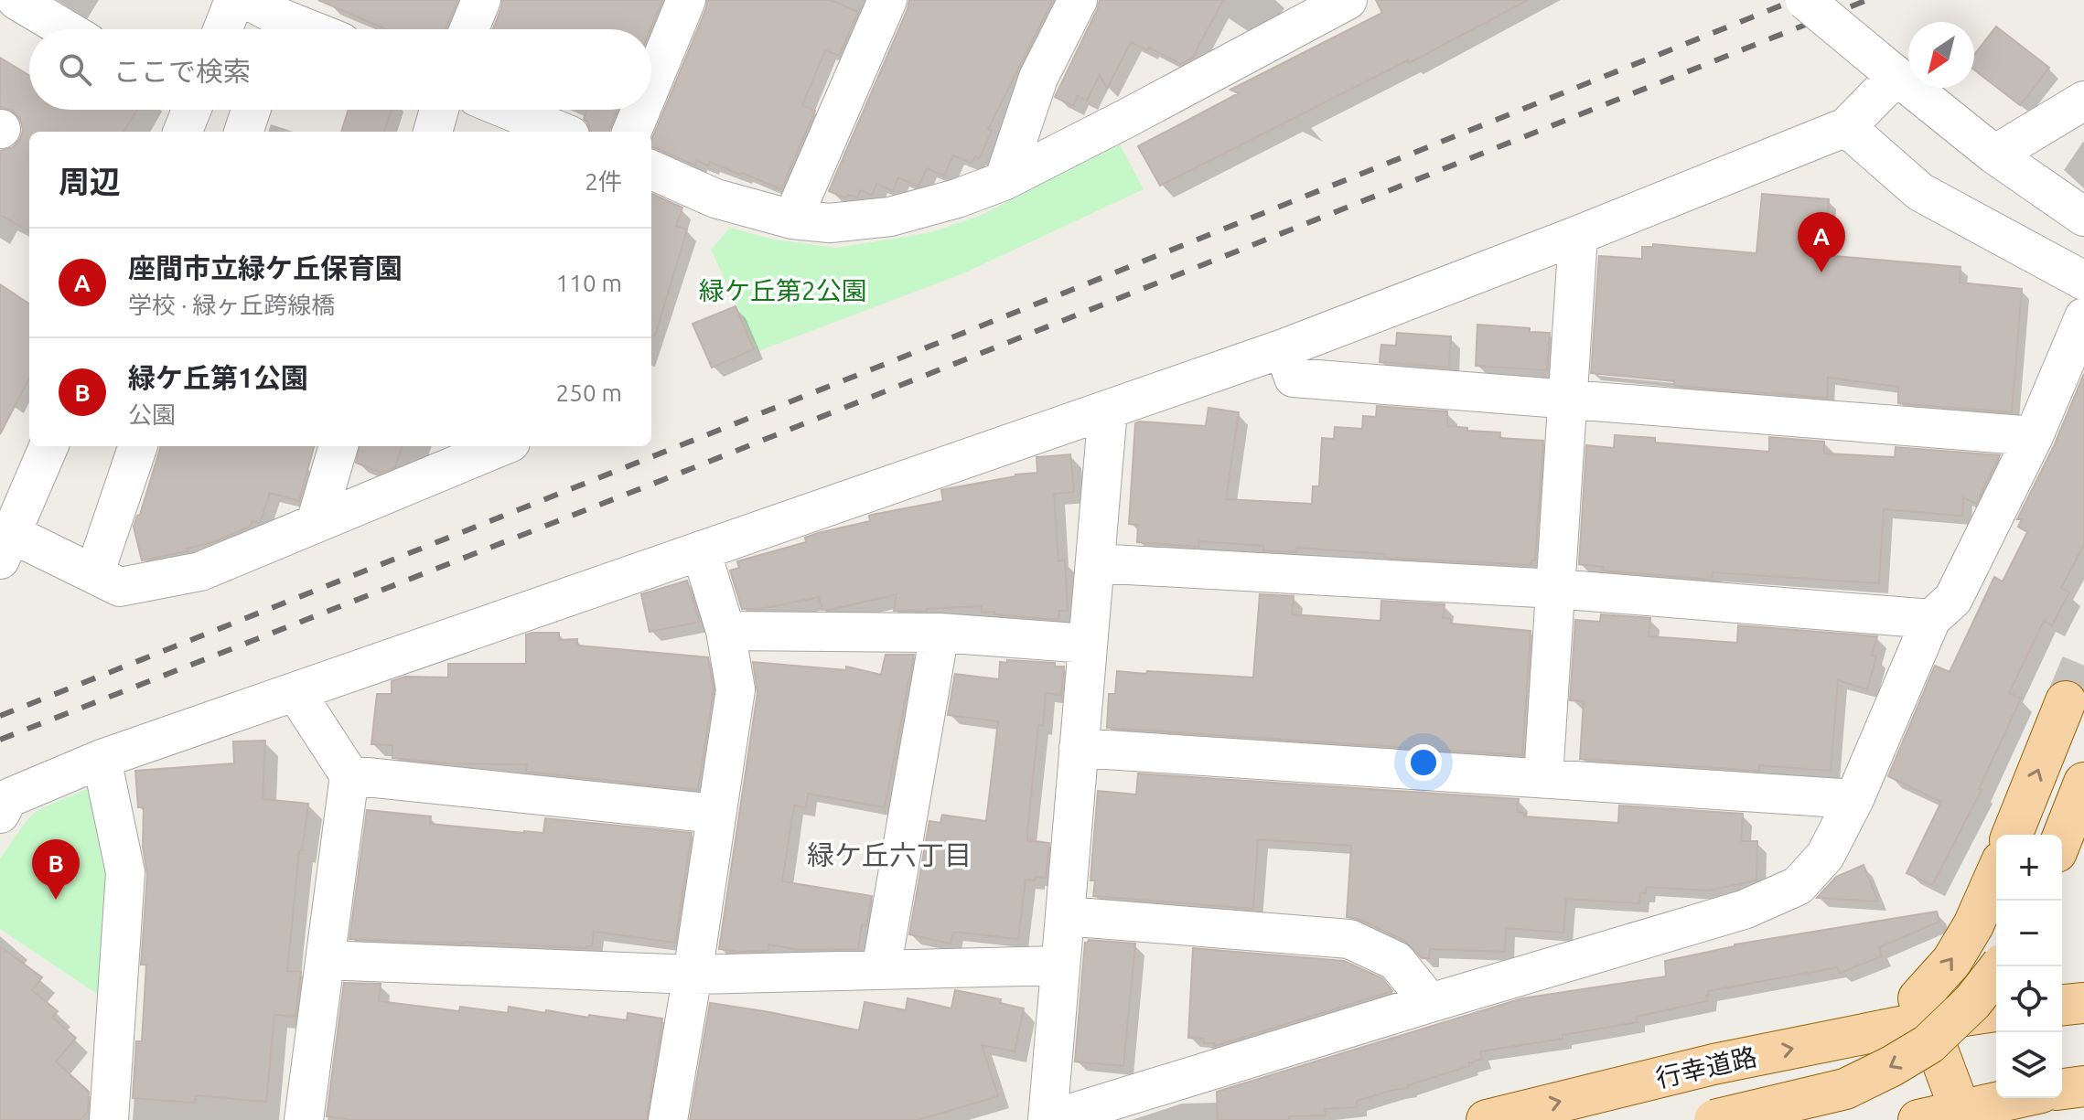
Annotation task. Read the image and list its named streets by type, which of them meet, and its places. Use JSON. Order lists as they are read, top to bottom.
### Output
{
  "streets": {
    "main road": ["行幸道路"]
  },
  "districts": ["緑ケ丘六丁目"],
  "parks": ["緑ケ丘第2公園"],
  "north": "bottom left",
  "page": {
    "search": "ここで検索",
    "heading": ["周辺", "2件"],
    "pins": ["A", "B"],
    "list": [
      {
        "mark": "A",
        "name": "座間市立緑ケ丘保育園",
        "note": "学校 · 緑ヶ丘跨線橋",
        "value": "110 m"
      },
      {
        "mark": "B",
        "name": "緑ケ丘第1公園",
        "note": "公園",
        "value": "250 m"
      }
    ],
    "map_buttons": ["+", "−"]
  }
}
